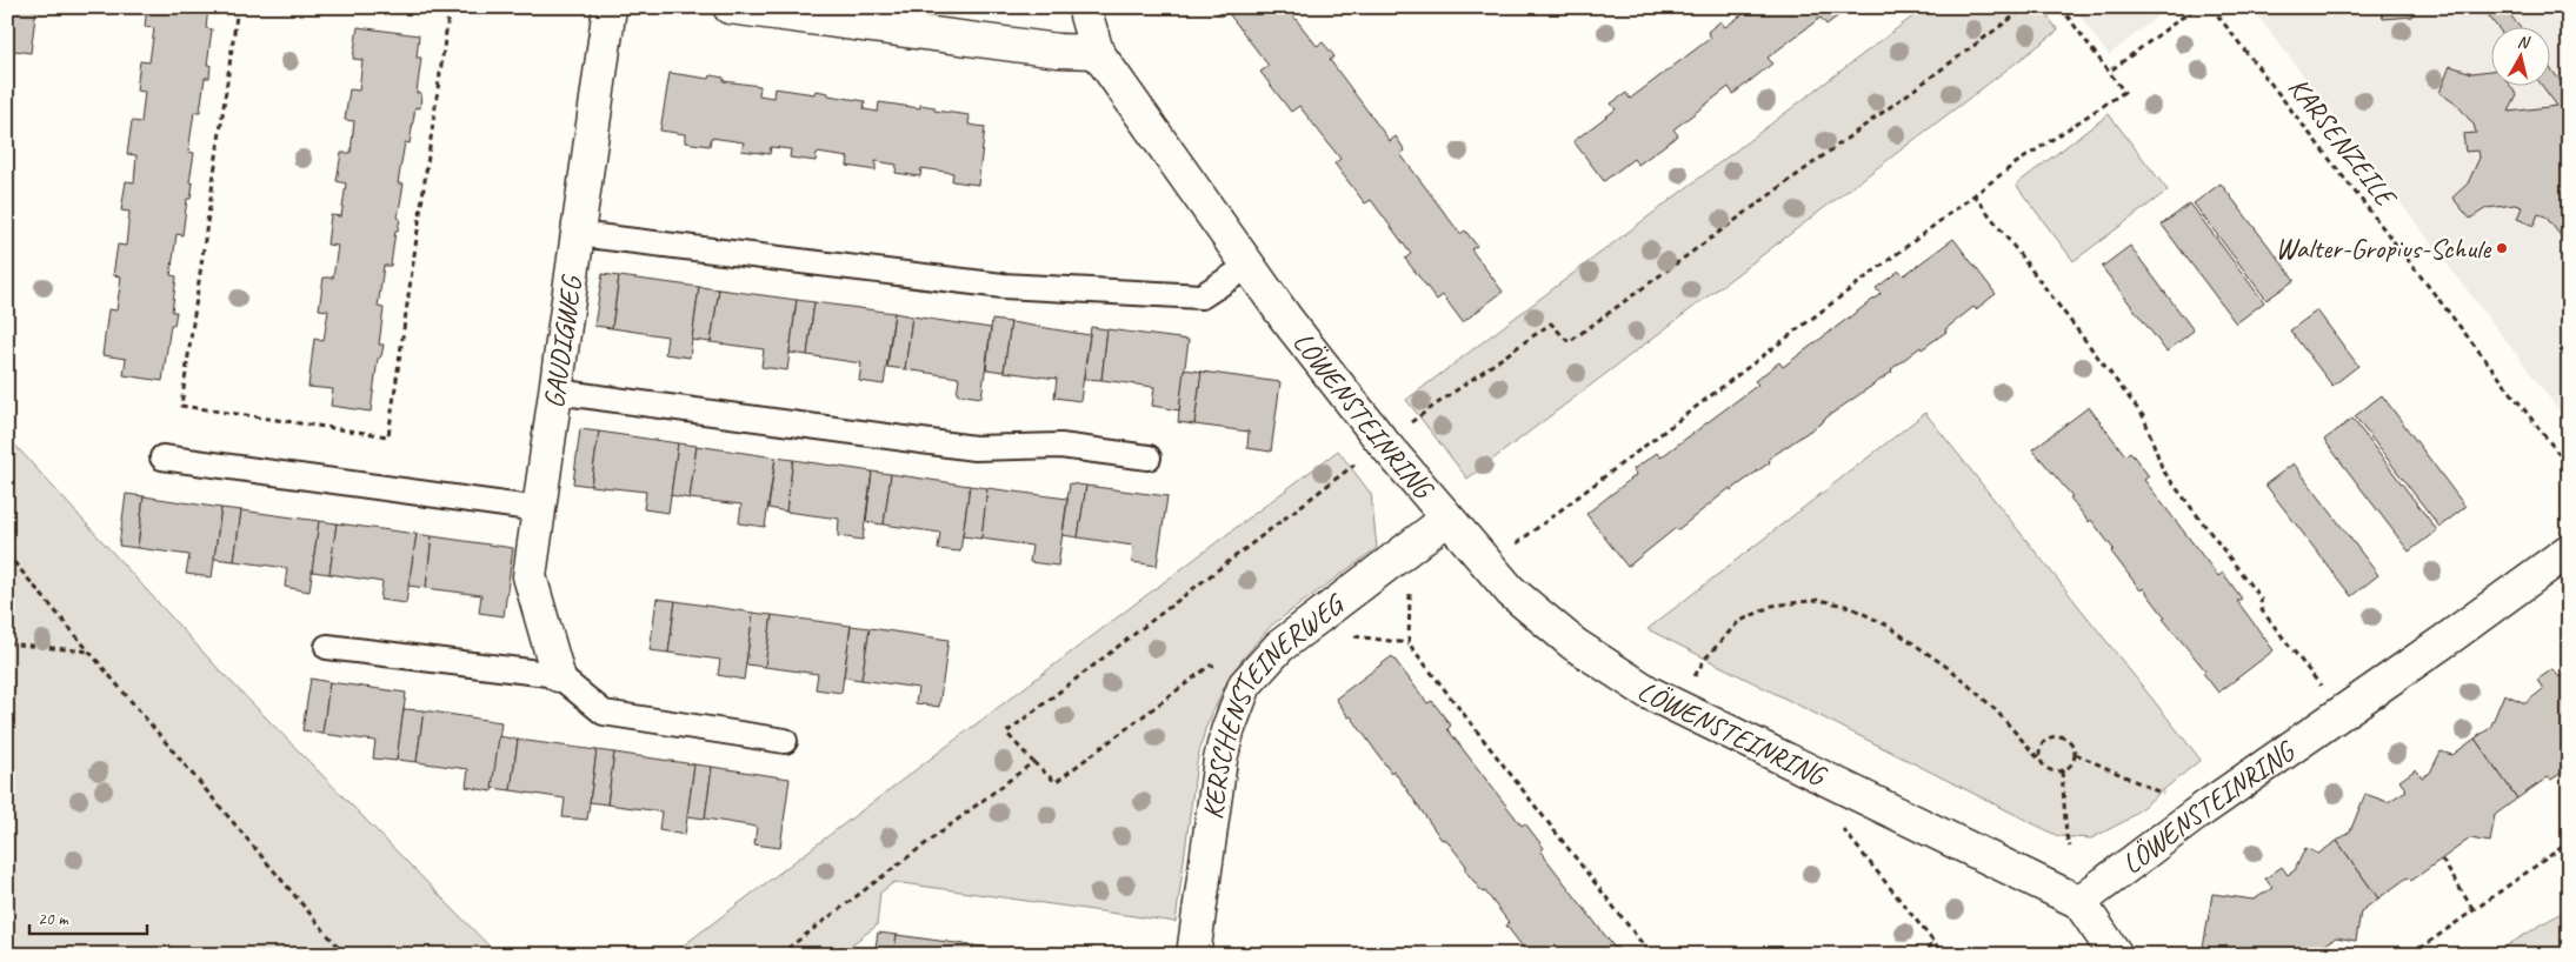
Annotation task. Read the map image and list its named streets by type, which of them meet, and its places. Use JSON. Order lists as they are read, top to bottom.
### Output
{
  "streets": {
    "street": ["GAUDIGWEG", "LÖWENSTEINRING", "KERSCHENSTEINERWEG"],
    "path": ["KARSENZEILE"]
  },
  "crossings": [
    ["LÖWENSTEINRING", "KERSCHENSTEINERWEG"]
  ],
  "places": ["Walter-Gropius-Schule"],
  "scale_bar": "20 m",
  "north": "top"
}
